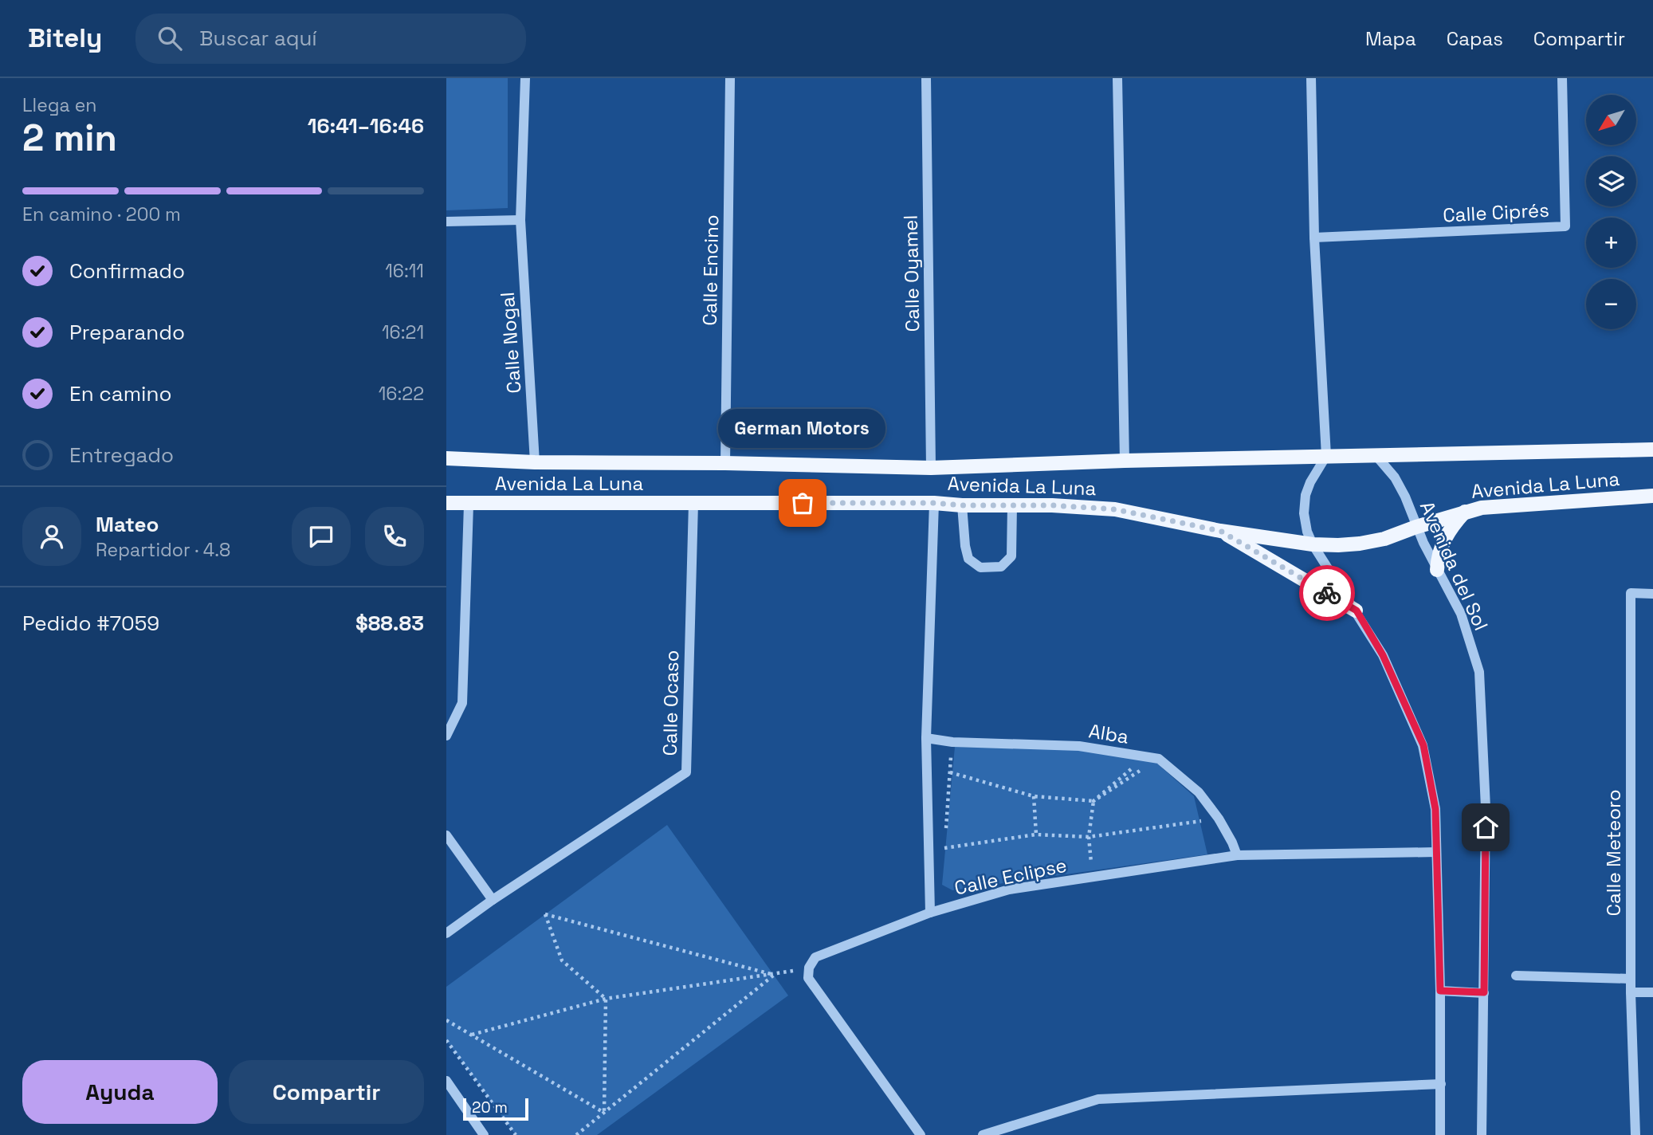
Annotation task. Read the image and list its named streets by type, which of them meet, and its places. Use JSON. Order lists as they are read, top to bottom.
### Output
{
  "streets": {
    "main road": ["Avenida La Luna"],
    "street": [
      "Calle Ciprés",
      "Calle Encino",
      "Calle Oyamel",
      "Calle Nogal",
      "Avenida del Sol",
      "Calle Ocaso",
      "Alba",
      "Calle Meteoro",
      "Calle Eclipse"
    ]
  },
  "crossings": [
    ["Calle Encino", "Avenida La Luna"],
    ["Calle Oyamel", "Avenida La Luna"],
    ["Calle Nogal", "Avenida La Luna"],
    ["Avenida La Luna", "Avenida del Sol"],
    ["Avenida La Luna", "Calle Ocaso"]
  ],
  "places": ["German Motors"],
  "scale_bar": "20 m",
  "north": "bottom left",
  "page": {
    "header": "Bitely",
    "search": "Buscar aquí",
    "nav": ["Mapa", "Capas", "Compartir"],
    "heading": ["2 min", "Llega en", "16:41–16:46"],
    "panel": [
      "Mateo",
      "Repartidor · 4.8",
      "Pedido #7059",
      "$88.83"
    ],
    "map_buttons": ["+", "−"],
    "bar": "En camino · 200 m",
    "list": [
      ["Confirmado", "16:11"],
      ["Preparando", "16:21"],
      ["En camino", "16:22"],
      "Entregado"
    ],
    "bubble": "German Motors",
    "buttons": ["Ayuda", "Compartir"],
    "scale": "20 m"
  }
}
